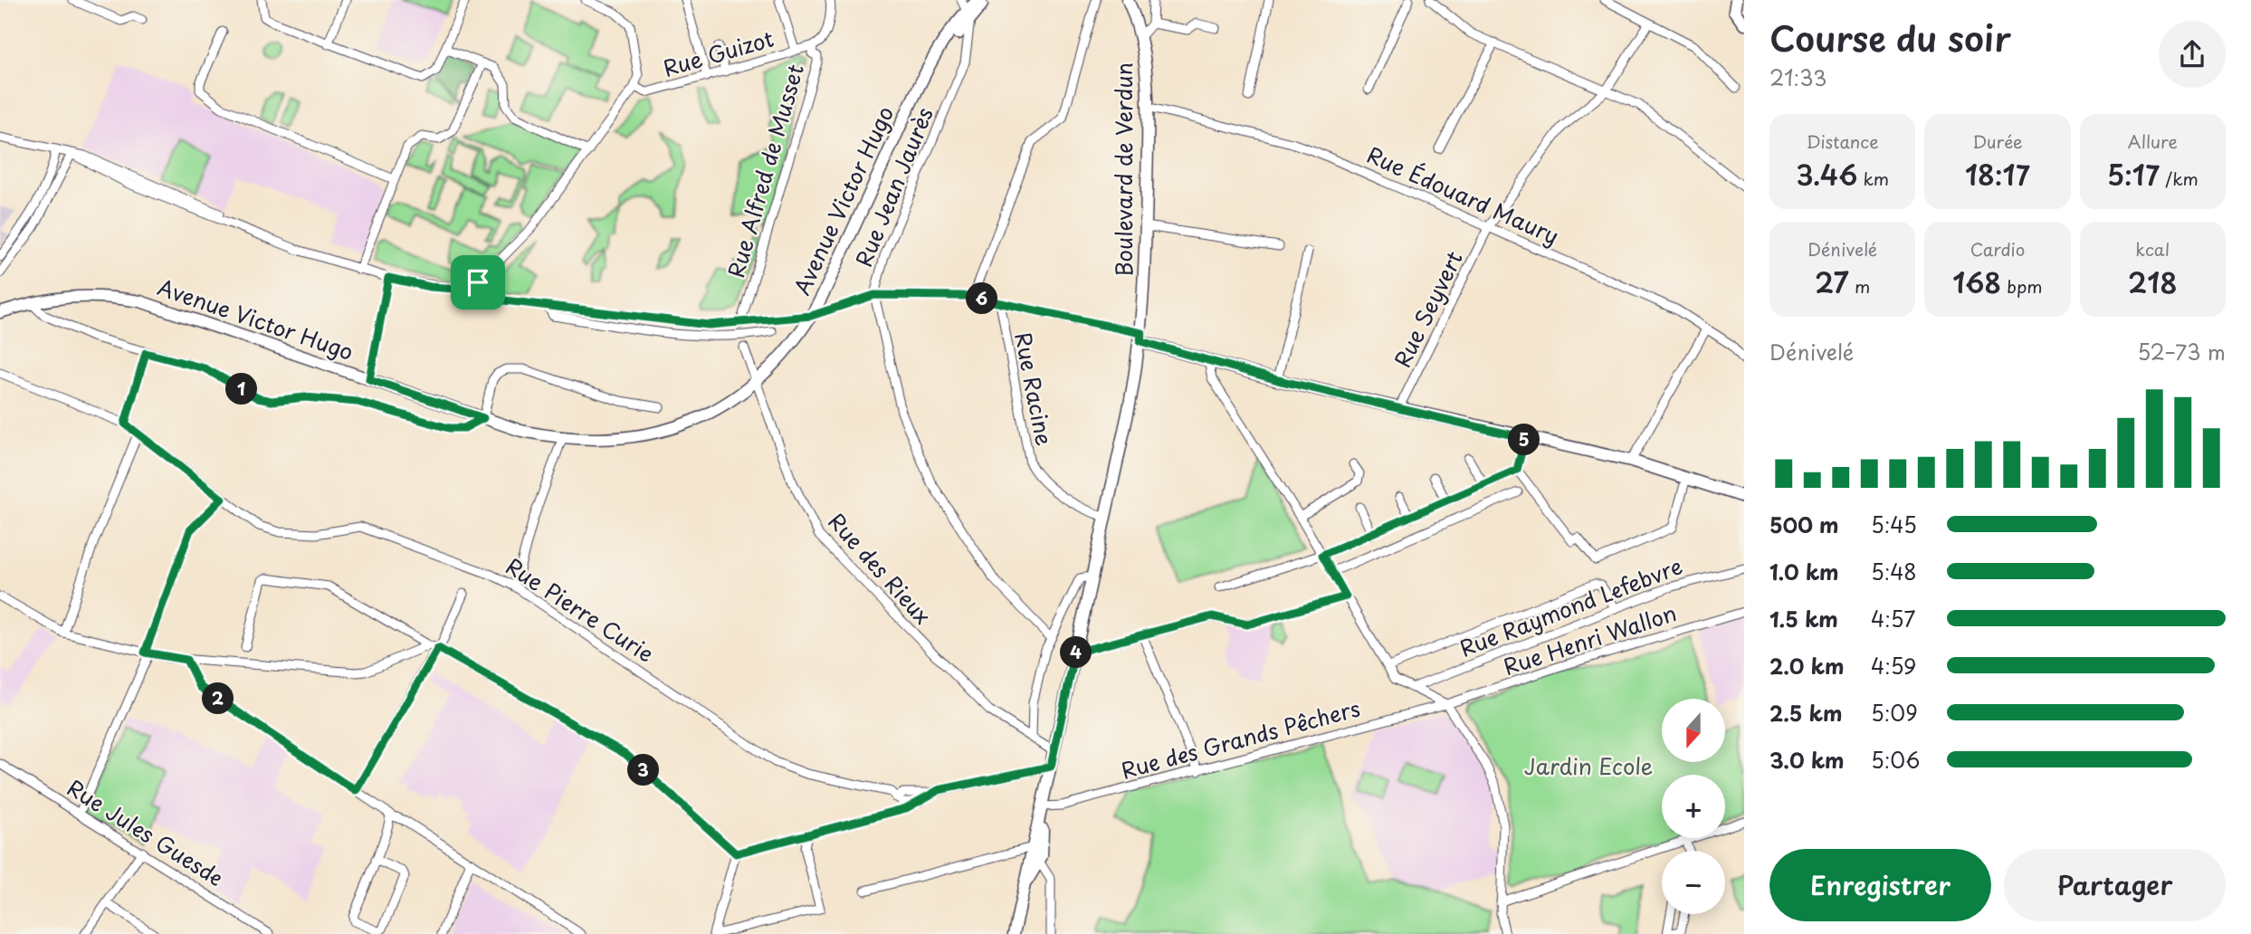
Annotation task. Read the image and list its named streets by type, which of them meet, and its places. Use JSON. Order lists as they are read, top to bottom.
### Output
{
  "streets": {
    "street": [
      "Rue Guizot",
      "Boulevard de Verdun",
      "Rue Alfred de Musset",
      "Rue Jean Jaurès",
      "Rue Édouard Maury",
      "Avenue Victor Hugo",
      "Rue Seyvert",
      "Rue Racine",
      "Rue des Rieux",
      "Rue Raymond Lefebvre",
      "Rue Pierre Curie",
      "Rue Henri Wallon",
      "Rue des Grands Pêchers",
      "Rue Jules Guesde"
    ]
  },
  "crossings": [
    ["Rue Guizot", "Rue Alfred de Musset"],
    ["Boulevard de Verdun", "Rue Édouard Maury"],
    ["Boulevard de Verdun", "Rue Racine"],
    ["Boulevard de Verdun", "Rue des Rieux"],
    ["Boulevard de Verdun", "Rue des Grands Pêchers"],
    ["Rue Jean Jaurès", "Avenue Victor Hugo"],
    ["Rue Édouard Maury", "Rue Seyvert"],
    ["Avenue Victor Hugo", "Rue des Rieux"],
    ["Rue Henri Wallon", "Rue des Grands Pêchers"]
  ],
  "parks": ["Jardin Ecole"],
  "north": "bottom",
  "page": {
    "heading": ["Course du soir", "21:33"],
    "stats": [
      ["Distance", "3.46 km"],
      ["Durée", "18:17"],
      ["Allure", "5:17 /km"],
      ["Dénivelé", "27 m"],
      ["Cardio", "168 bpm"],
      ["kcal", "218"]
    ],
    "pins": [
      "6",
      "1",
      "5",
      "4",
      "2",
      "3"
    ],
    "chart": ["Dénivelé", "52–73 m"],
    "list": [
      {
        "name": "500 m",
        "note": "5:45"
      },
      {
        "name": "1.0 km",
        "note": "5:48"
      },
      {
        "name": "1.5 km",
        "note": "4:57"
      },
      {
        "name": "2.0 km",
        "note": "4:59"
      },
      {
        "name": "2.5 km",
        "note": "5:09"
      },
      {
        "name": "3.0 km",
        "note": "5:06"
      }
    ],
    "map_buttons": ["+", "−"],
    "buttons": ["Enregistrer", "Partager"]
  }
}
